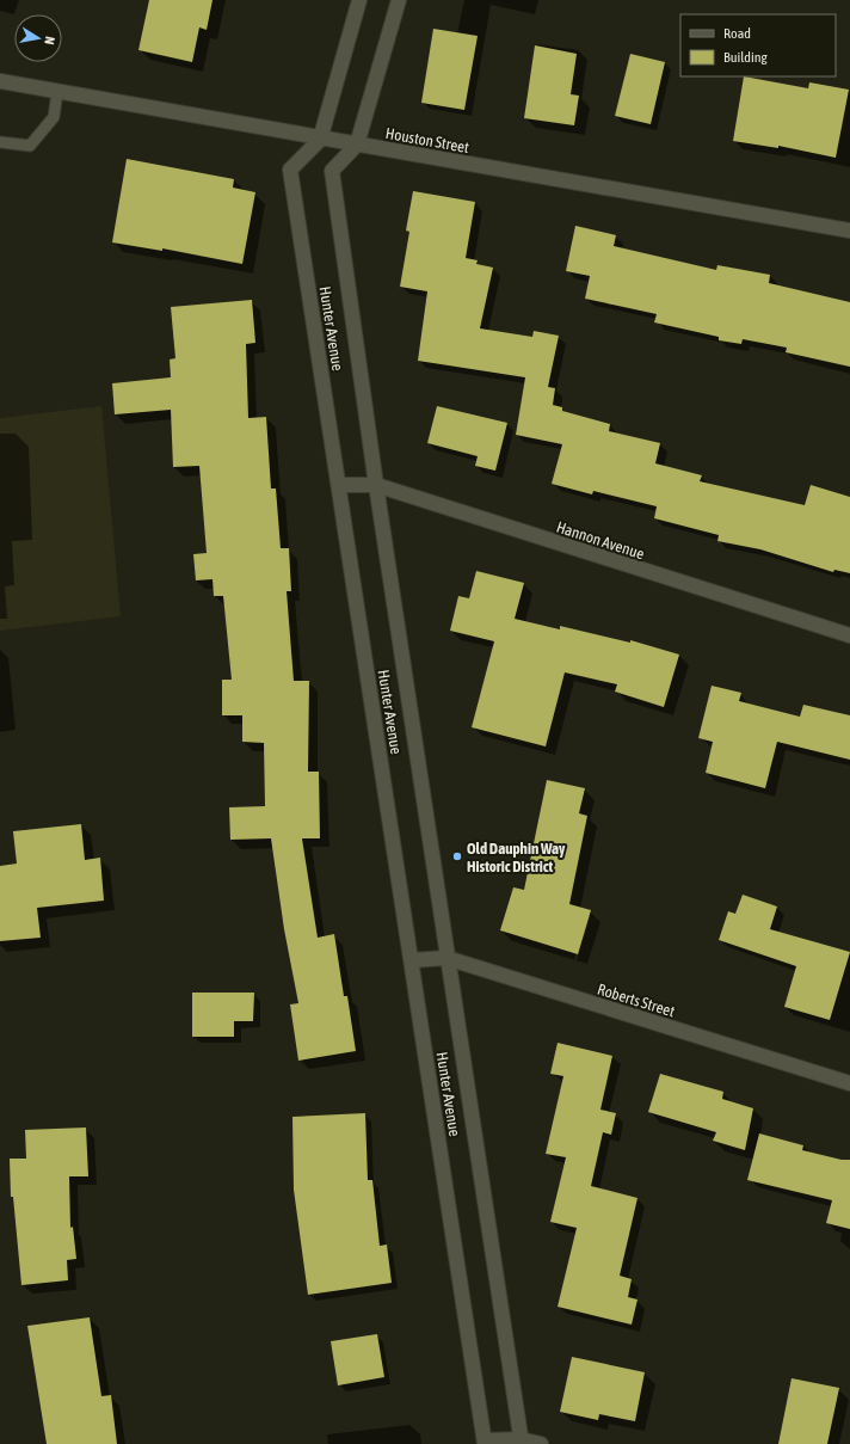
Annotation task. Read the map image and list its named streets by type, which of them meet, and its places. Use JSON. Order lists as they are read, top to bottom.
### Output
{
  "streets": {
    "street": [
      "Houston Street",
      "Hunter Avenue",
      "Hannon Avenue",
      "Roberts Street"
    ]
  },
  "crossings": [
    ["Houston Street", "Hunter Avenue"],
    ["Hunter Avenue", "Hannon Avenue"],
    ["Hunter Avenue", "Roberts Street"]
  ],
  "places": ["Old Dauphin Way Historic District"],
  "legend": ["Road", "Building"],
  "north": "right"
}
